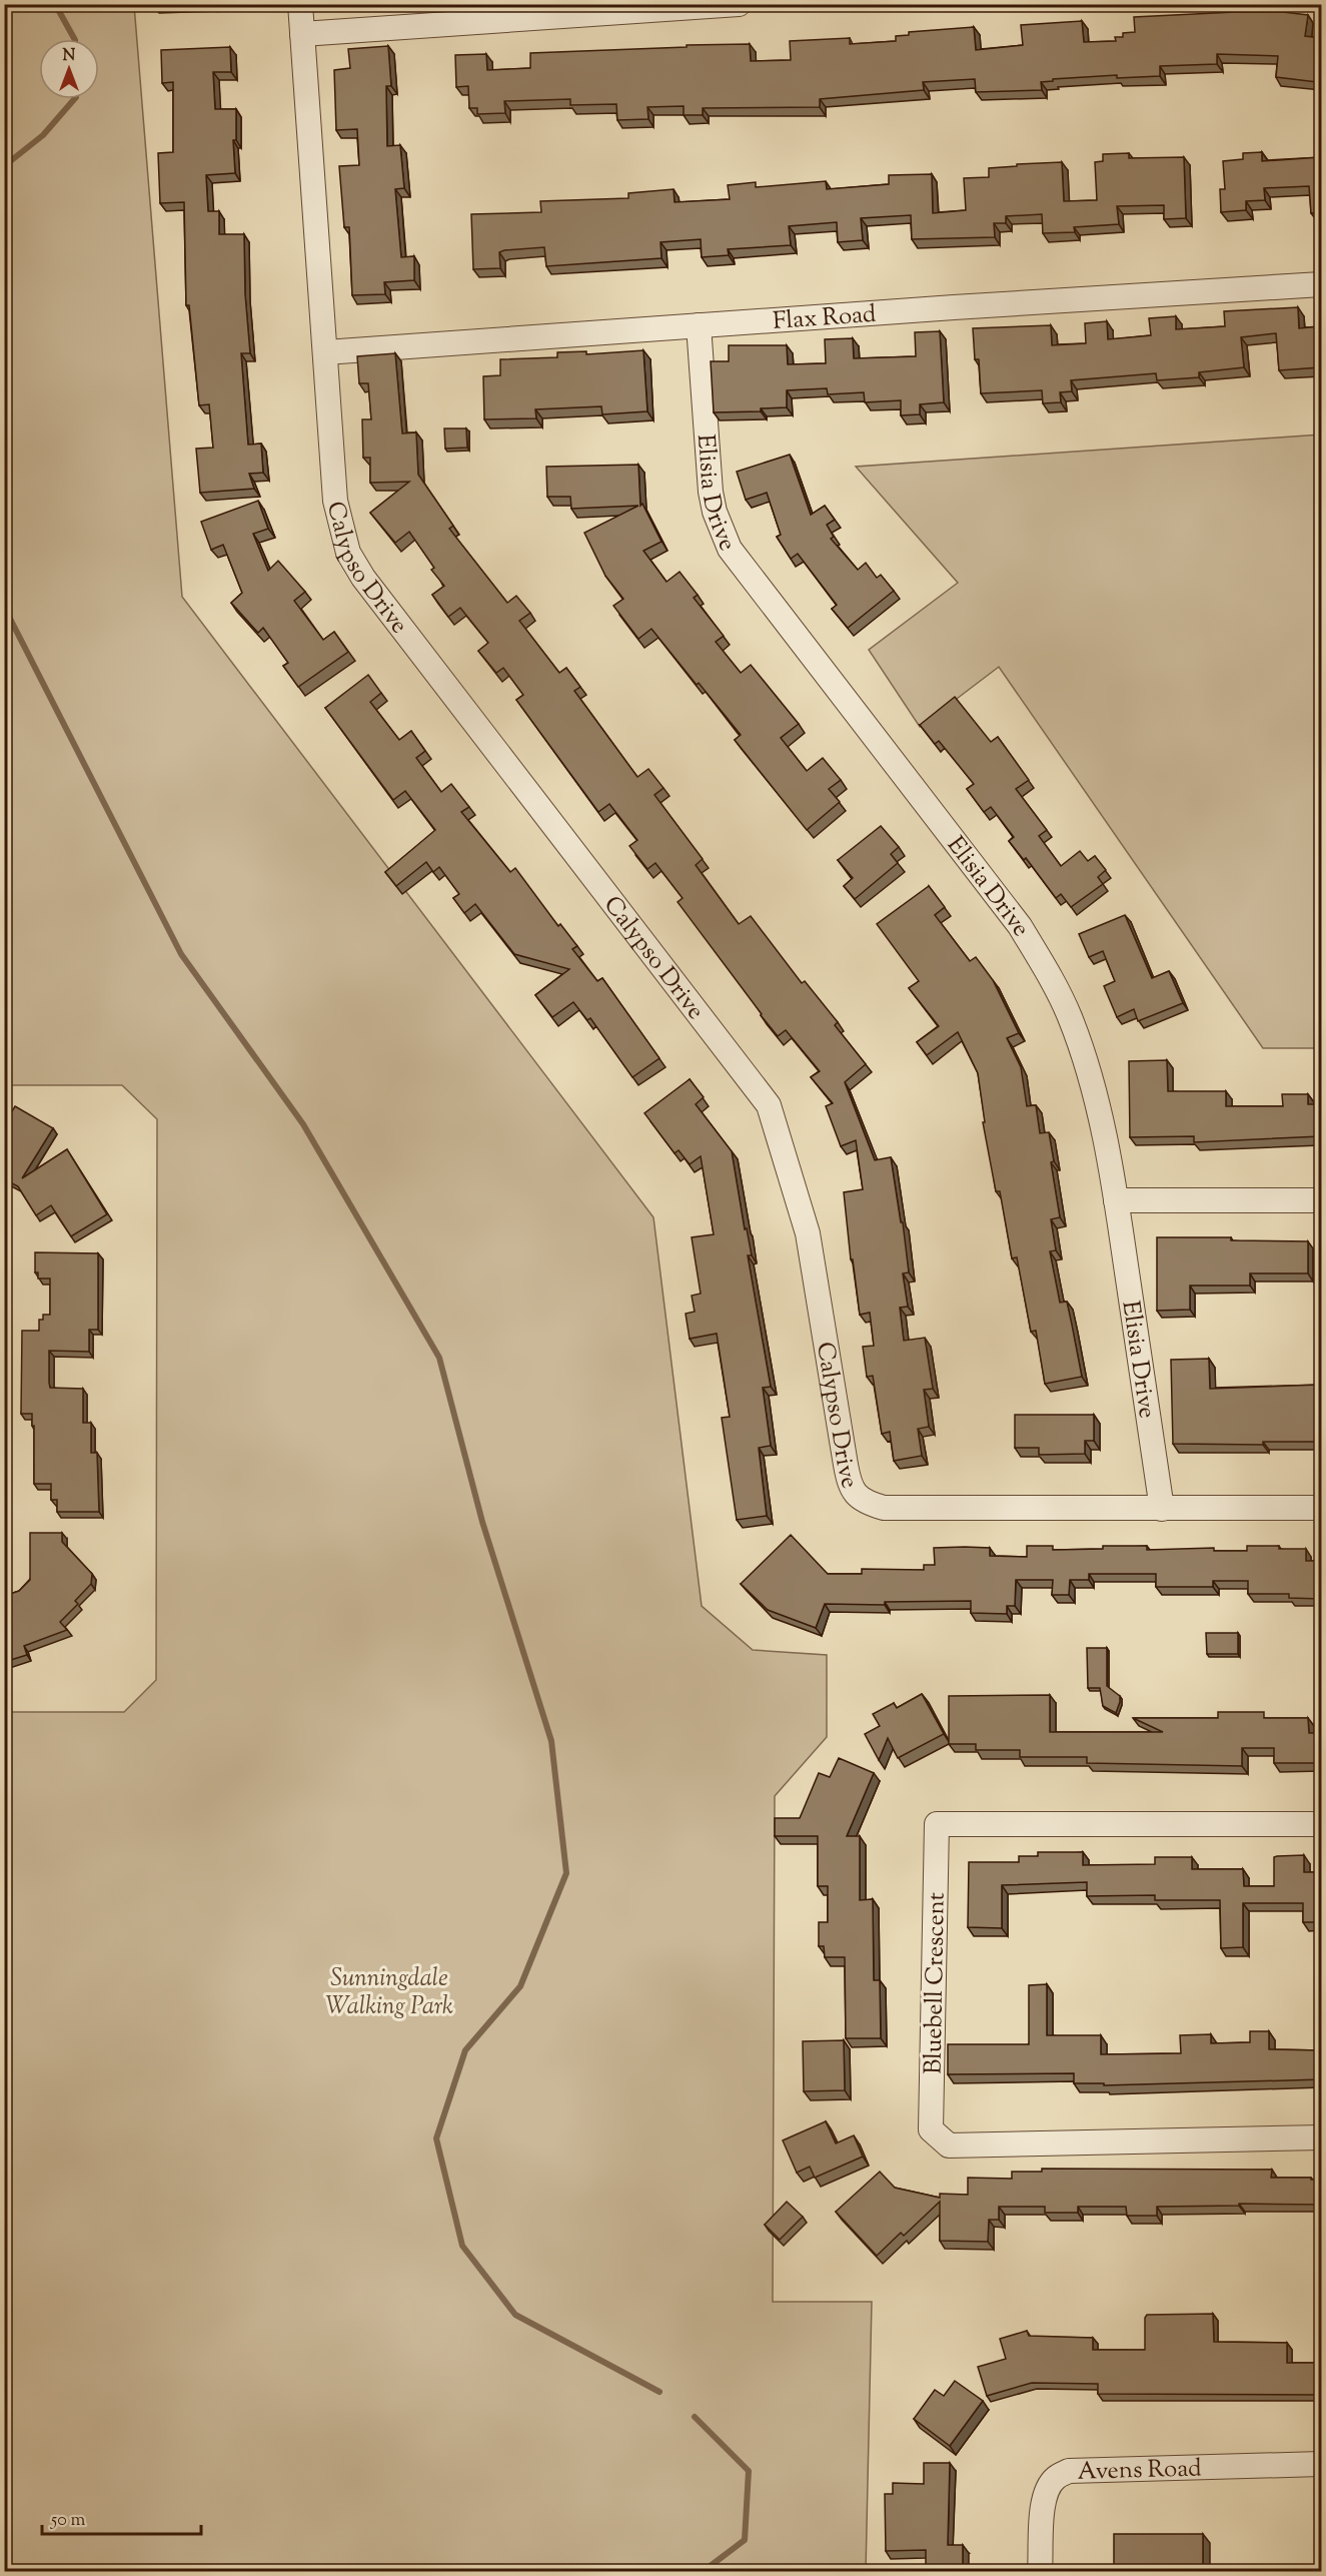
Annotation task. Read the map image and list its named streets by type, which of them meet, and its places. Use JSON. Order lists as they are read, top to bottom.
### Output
{
  "streets": {
    "street": [
      "Flax Road",
      "Elisia Drive",
      "Calypso Drive",
      "Bluebell Crescent",
      "Avens Road"
    ]
  },
  "crossings": [
    ["Flax Road", "Elisia Drive"],
    ["Flax Road", "Calypso Drive"],
    ["Elisia Drive", "Calypso Drive"]
  ],
  "parks": ["Sunningdale Walking Park"],
  "scale_bar": "50 m",
  "north": "top"
}
